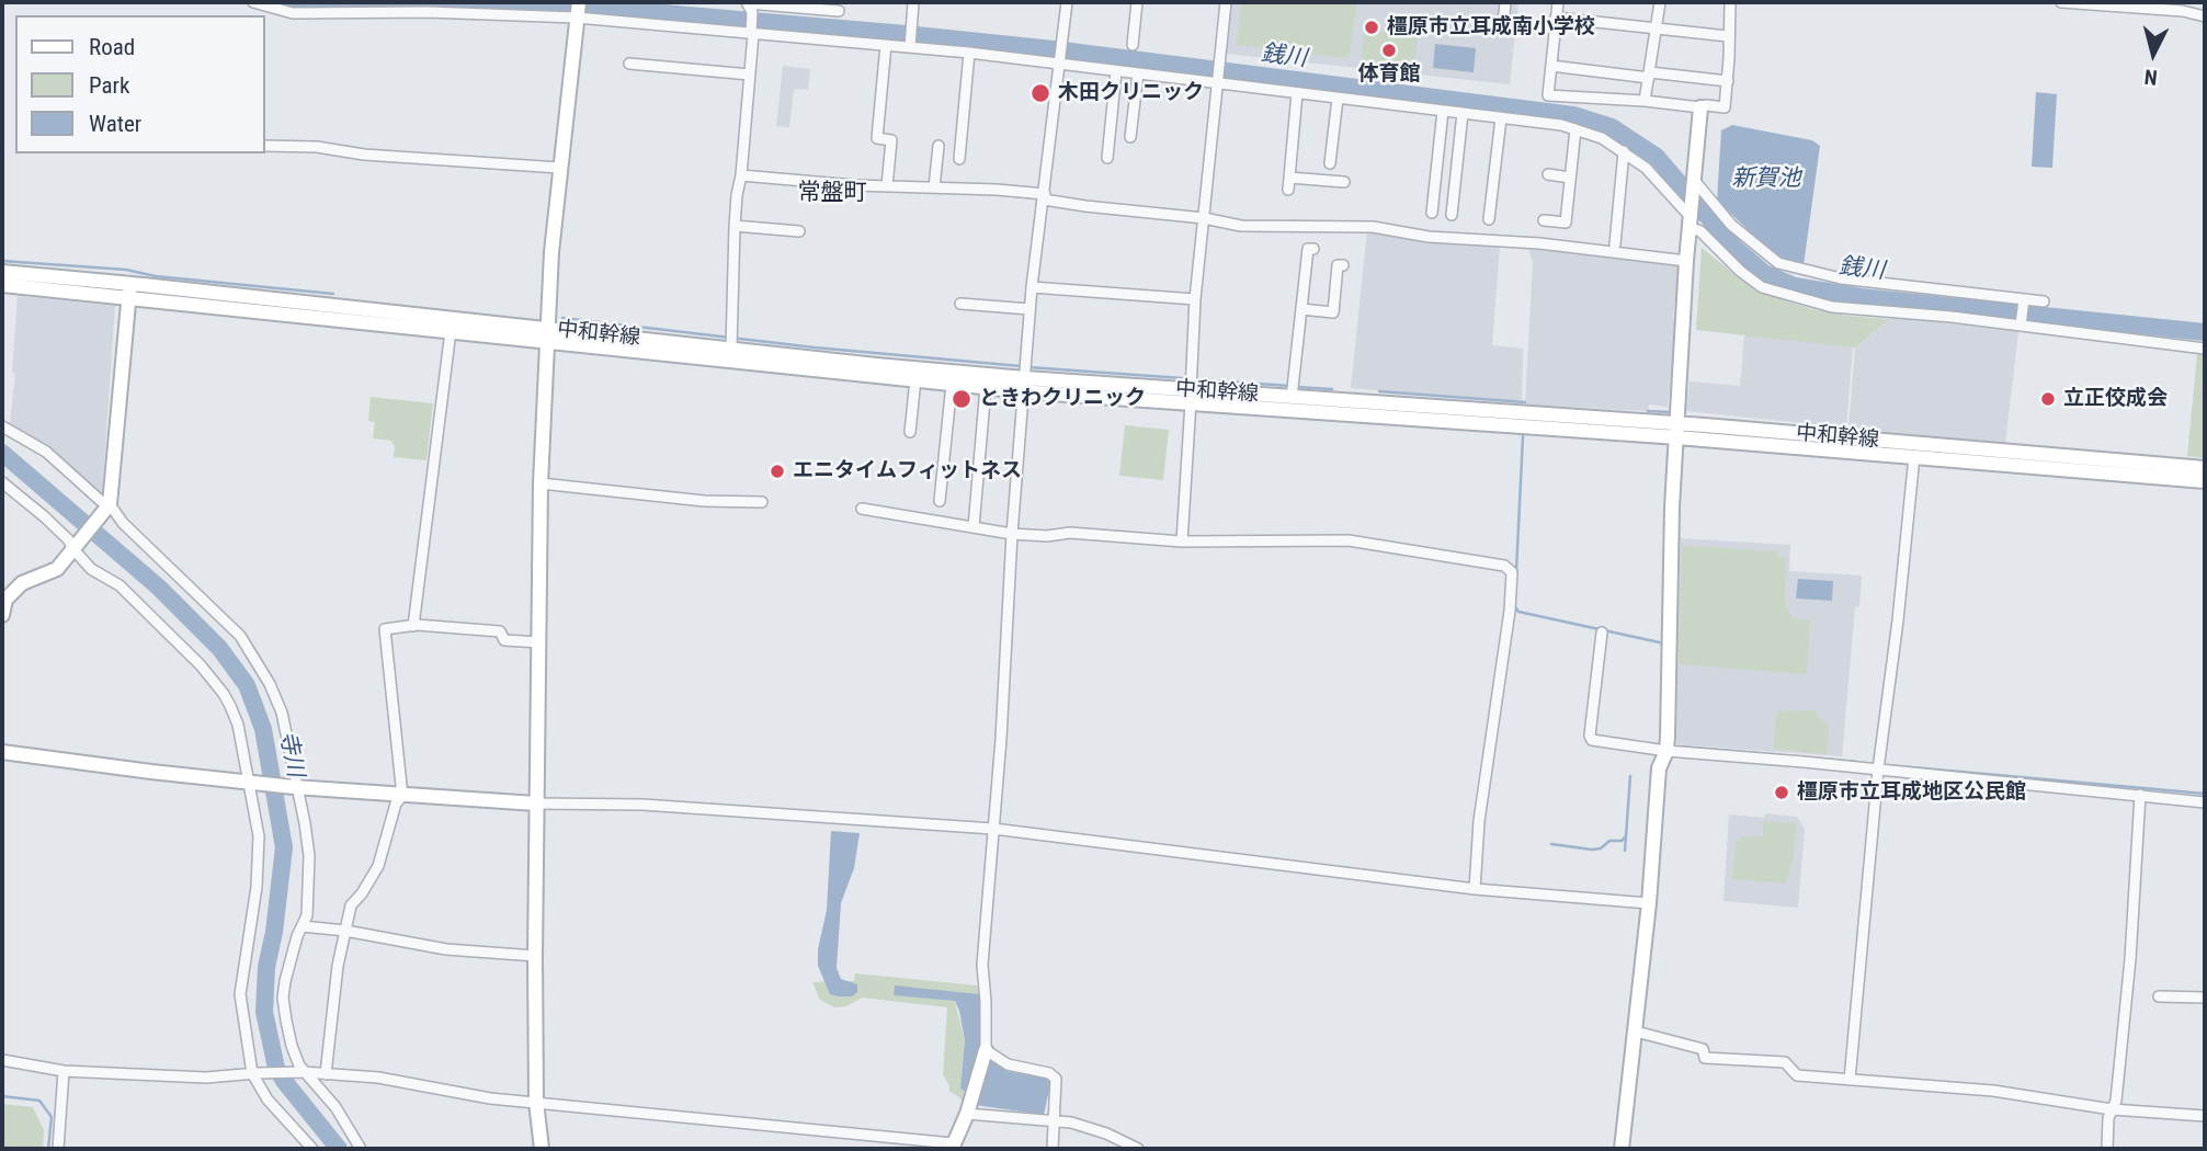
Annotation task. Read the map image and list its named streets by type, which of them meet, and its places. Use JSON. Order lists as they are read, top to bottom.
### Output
{
  "streets": {
    "main road": ["中和幹線"]
  },
  "districts": ["常盤町"],
  "water": ["銭川", "新賀池", "寺川"],
  "places": [
    "橿原市立耳成南小学校",
    "体育館",
    "木田クリニック",
    "ときわクリニック",
    "立正佼成会",
    "エニタイムフィットネス",
    "橿原市立耳成地区公民館"
  ],
  "legend": ["Road", "Park", "Water"],
  "north": "bottom"
}
